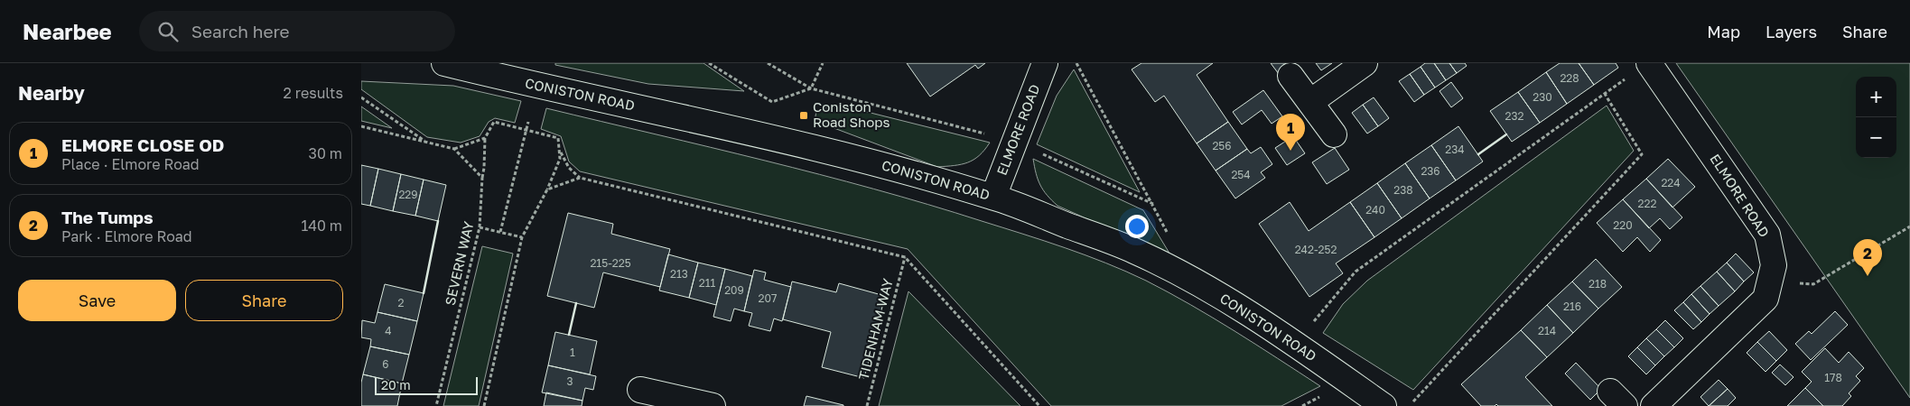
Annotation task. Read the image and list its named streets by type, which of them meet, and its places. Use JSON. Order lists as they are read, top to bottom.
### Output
{
  "streets": {
    "street": ["CONISTON ROAD", "ELMORE ROAD"],
    "path": ["SEVERN WAY", "TIDENHAM WAY"]
  },
  "crossings": [
    ["CONISTON ROAD", "ELMORE ROAD"]
  ],
  "places": {
    "transit": ["Coniston Road Shops"]
  },
  "house_numbers": [
    "228",
    "230",
    "232",
    "256",
    "234",
    "236",
    "254",
    "224",
    "238",
    "229",
    "222",
    "240",
    "220",
    "242-252",
    "215-225",
    "213",
    "211",
    "218",
    "209",
    "207",
    "2",
    "216",
    "4",
    "214",
    "1",
    "6",
    "178",
    "3"
  ],
  "scale_bar": "20 m",
  "page": {
    "header": "Nearbee",
    "search": "Search here",
    "nav": ["Map", "Layers", "Share"],
    "heading": ["Nearby", "2 results"],
    "map_buttons": ["+", "−"],
    "pins": ["1", "2"],
    "list": [
      {
        "mark": "1",
        "name": "ELMORE CLOSE OD",
        "note": "Place · Elmore Road",
        "value": "30 m"
      },
      {
        "mark": "2",
        "name": "The Tumps",
        "note": "Park · Elmore Road",
        "value": "140 m"
      }
    ],
    "buttons": ["Save", "Share"],
    "scale": "20 m"
  }
}
